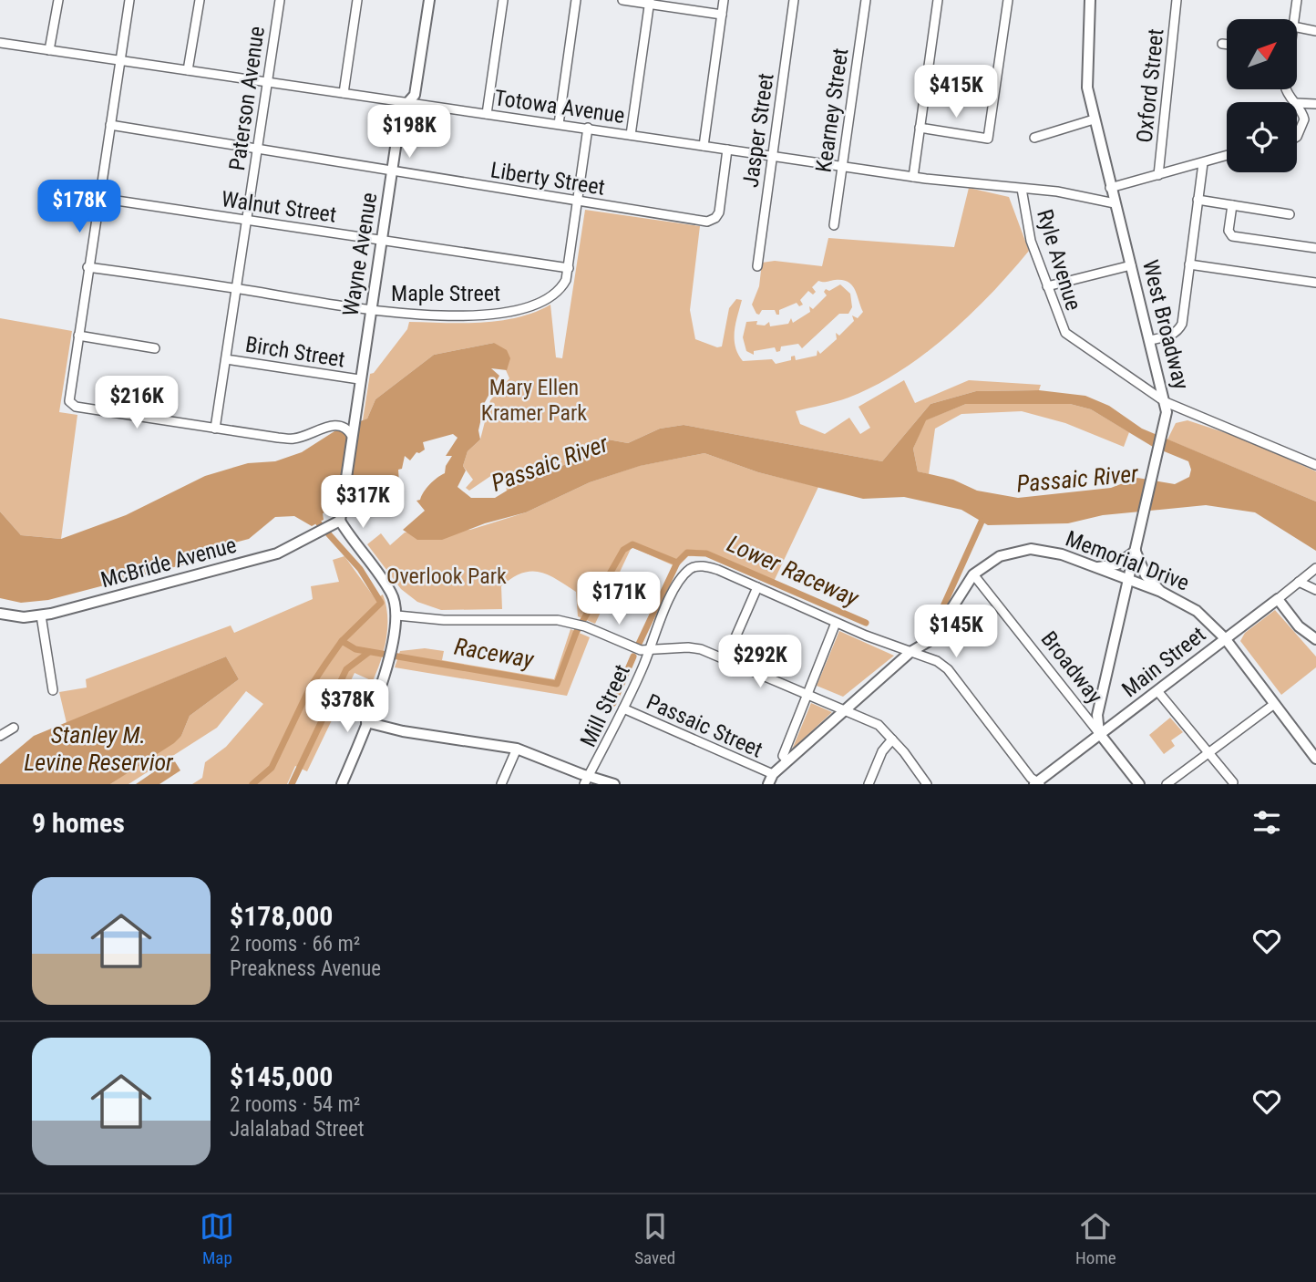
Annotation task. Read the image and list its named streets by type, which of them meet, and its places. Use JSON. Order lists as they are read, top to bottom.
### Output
{
  "streets": {
    "main road": [
      "Wayne Avenue",
      "West Broadway",
      "Memorial Drive",
      "McBride Avenue",
      "Main Street",
      "Broadway"
    ],
    "street": [
      "Oxford Street",
      "Paterson Avenue",
      "Totowa Avenue",
      "Kearney Street",
      "Jasper Street",
      "Liberty Street",
      "Walnut Street",
      "Ryle Avenue",
      "Maple Street",
      "Birch Street",
      "Mill Street",
      "Passaic Street"
    ]
  },
  "crossings": [
    ["Paterson Avenue", "Totowa Avenue"],
    ["Paterson Avenue", "Liberty Street"],
    ["Paterson Avenue", "Walnut Street"],
    ["Paterson Avenue", "Maple Street"],
    ["Paterson Avenue", "Birch Street"],
    ["Totowa Avenue", "Kearney Street"],
    ["Totowa Avenue", "Jasper Street"],
    ["Totowa Avenue", "Liberty Street"],
    ["Totowa Avenue", "Wayne Avenue"],
    ["Totowa Avenue", "Ryle Avenue"],
    ["Totowa Avenue", "Maple Street"],
    ["Totowa Avenue", "West Broadway"],
    ["Liberty Street", "Wayne Avenue"],
    ["Liberty Street", "Maple Street"],
    ["Walnut Street", "Wayne Avenue"],
    ["Walnut Street", "Maple Street"],
    ["Wayne Avenue", "Maple Street"],
    ["Wayne Avenue", "Birch Street"],
    ["Wayne Avenue", "McBride Avenue"],
    ["Ryle Avenue", "West Broadway"],
    ["West Broadway", "Memorial Drive"],
    ["West Broadway", "Main Street"],
    ["West Broadway", "Broadway"],
    ["Memorial Drive", "Main Street"],
    ["Memorial Drive", "Broadway"],
    ["Main Street", "Broadway"],
    ["Mill Street", "Passaic Street"]
  ],
  "water": [
    "Passaic River",
    "Lower Raceway",
    "Raceway",
    "Stanley M. Levine Reservior"
  ],
  "parks": ["Mary Ellen Kramer Park", "Overlook Park"],
  "north": "top right",
  "page": {
    "price": [
      "$415K",
      "$198K",
      "$178K",
      "$216K",
      "$317K",
      "$171K",
      "$145K",
      "$292K",
      "$378K"
    ],
    "heading": "9 homes",
    "list": [
      {
        "name": "$178,000",
        "note": "2 rooms · 66 m² · Preakness Avenue"
      },
      {
        "name": "$145,000",
        "note": "2 rooms · 54 m² · Jalalabad Street"
      }
    ],
    "tabs": ["Map", "Saved", "Home"]
  }
}
